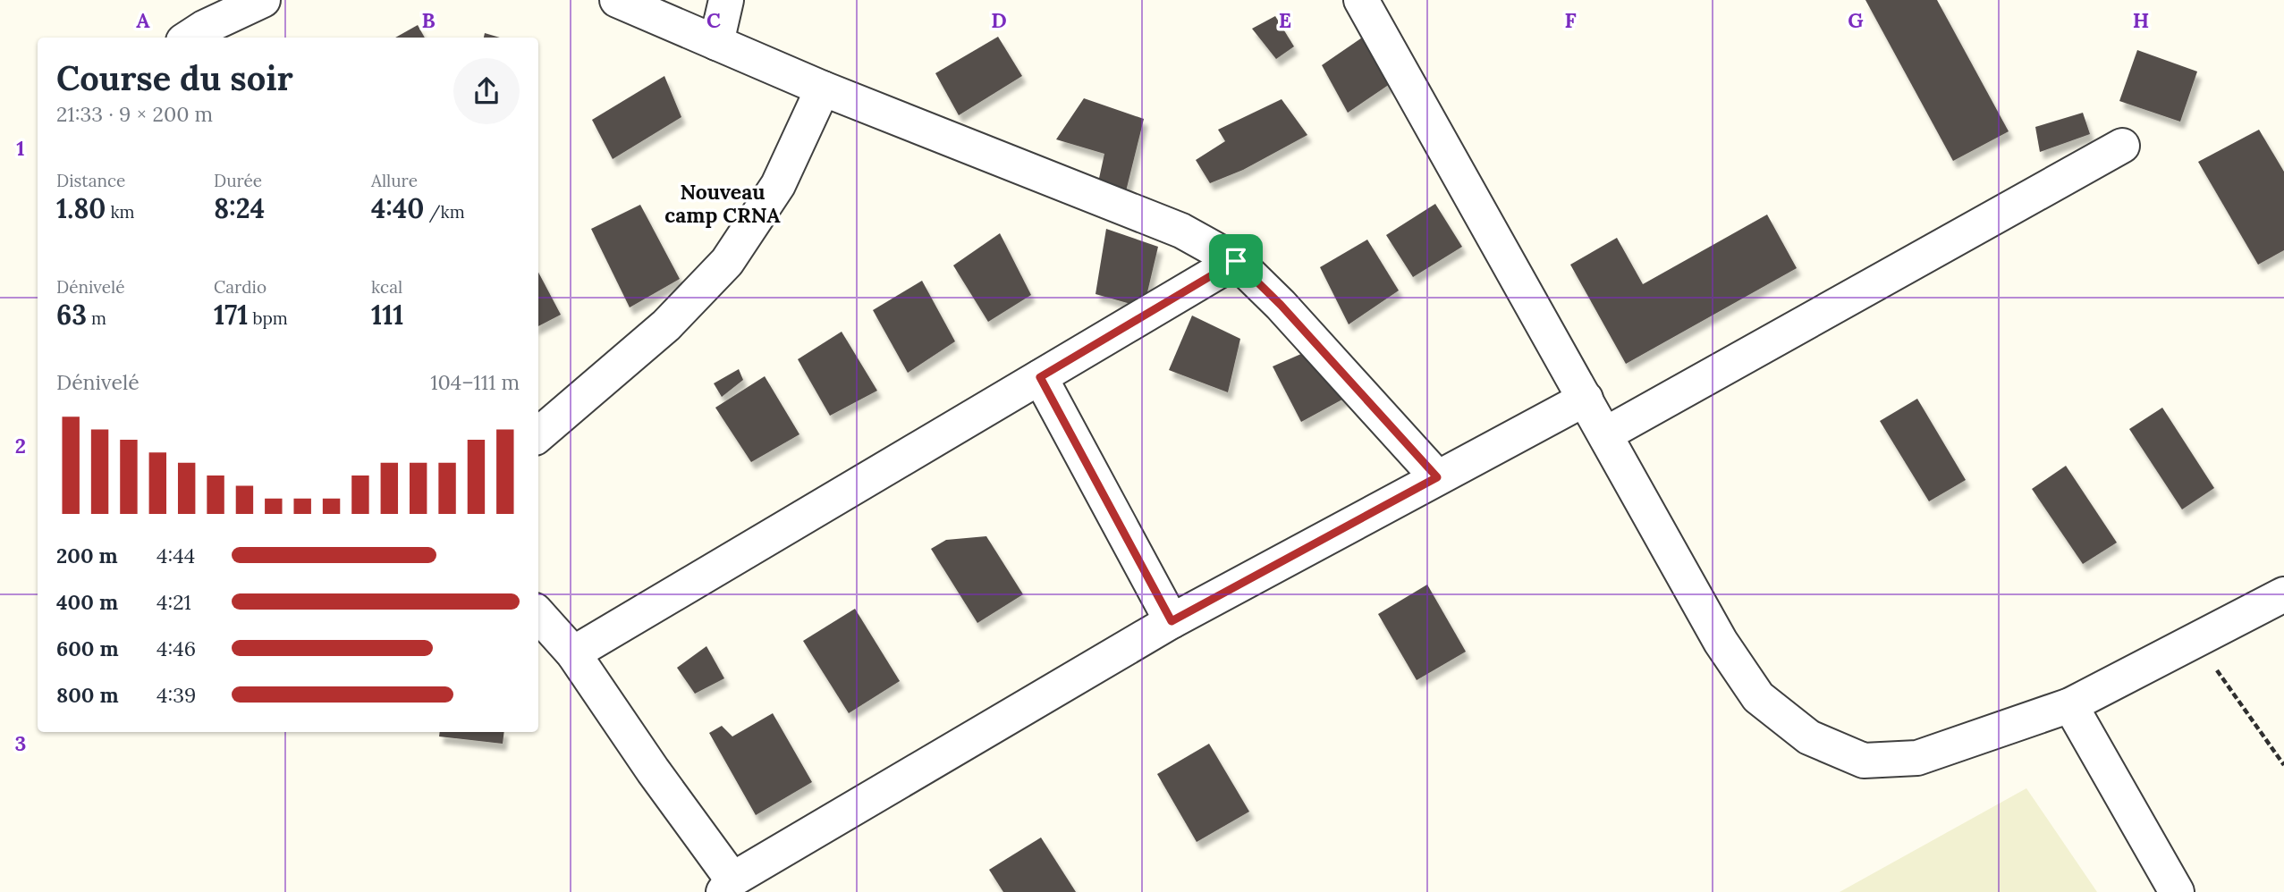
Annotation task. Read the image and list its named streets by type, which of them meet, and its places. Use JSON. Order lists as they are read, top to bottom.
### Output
{
  "districts": ["Nouveau camp CRNA"],
  "page": {
    "heading": ["Course du soir", "21:33 · 9 × 200 m"],
    "stats": [
      ["Distance", "1.80 km"],
      ["Durée", "8:24"],
      ["Allure", "4:40 /km"],
      ["Dénivelé", "63 m"],
      ["Cardio", "171 bpm"],
      ["kcal", "111"]
    ],
    "chart": ["Dénivelé", "104–111 m"],
    "list": [
      {
        "name": "200 m",
        "note": "4:44"
      },
      {
        "name": "400 m",
        "note": "4:21"
      },
      {
        "name": "600 m",
        "note": "4:46"
      },
      {
        "name": "800 m",
        "note": "4:39"
      }
    ]
  },
  "grid": {
    "columns": [
      "A",
      "B",
      "C",
      "D",
      "E",
      "F",
      "G",
      "H"
    ],
    "rows": ["1", "2", "3"]
  }
}
